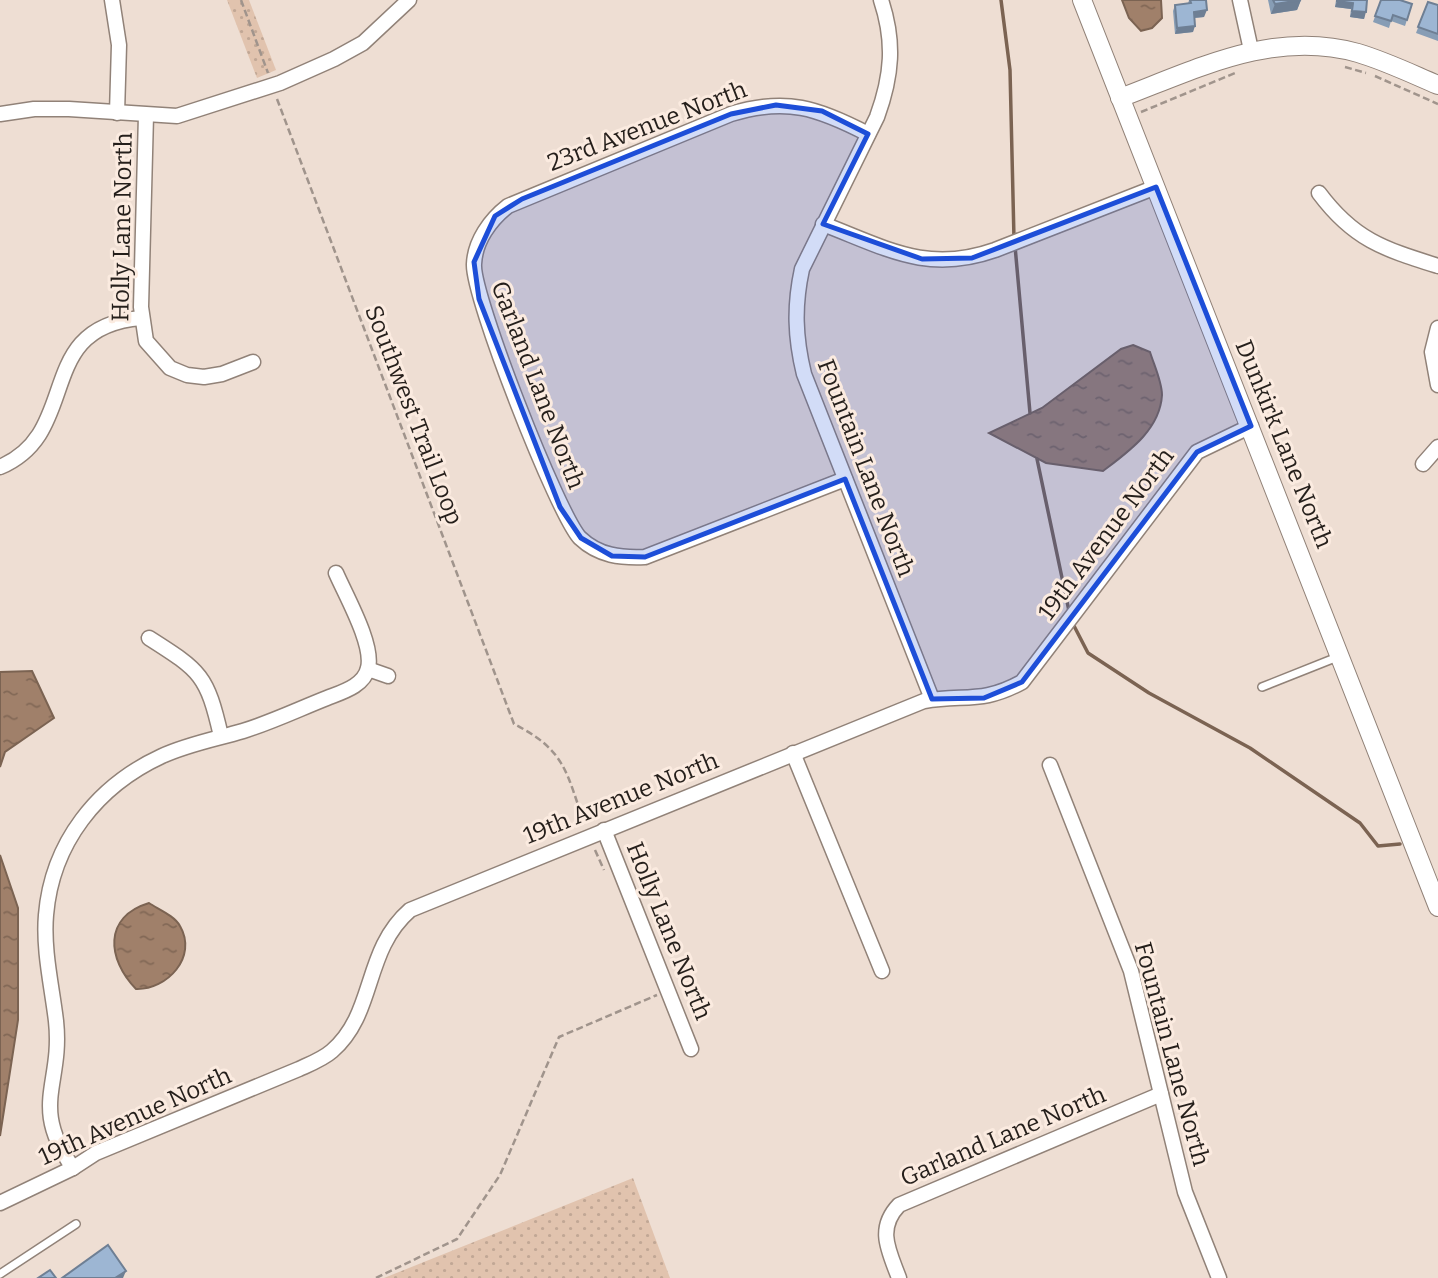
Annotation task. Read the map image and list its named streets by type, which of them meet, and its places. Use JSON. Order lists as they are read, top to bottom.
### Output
{
  "streets": {
    "street": [
      "23rd Avenue North",
      "Holly Lane North",
      "Garland Lane North",
      "Dunkirk Lane North",
      "Fountain Lane North",
      "19th Avenue North"
    ],
    "path": ["Southwest Trail Loop"]
  },
  "crossings": [
    ["23rd Avenue North", "Garland Lane North"],
    ["23rd Avenue North", "Fountain Lane North"],
    ["Holly Lane North", "19th Avenue North"],
    ["Garland Lane North", "Fountain Lane North"],
    ["Dunkirk Lane North", "19th Avenue North"],
    ["Fountain Lane North", "19th Avenue North"]
  ]
}
